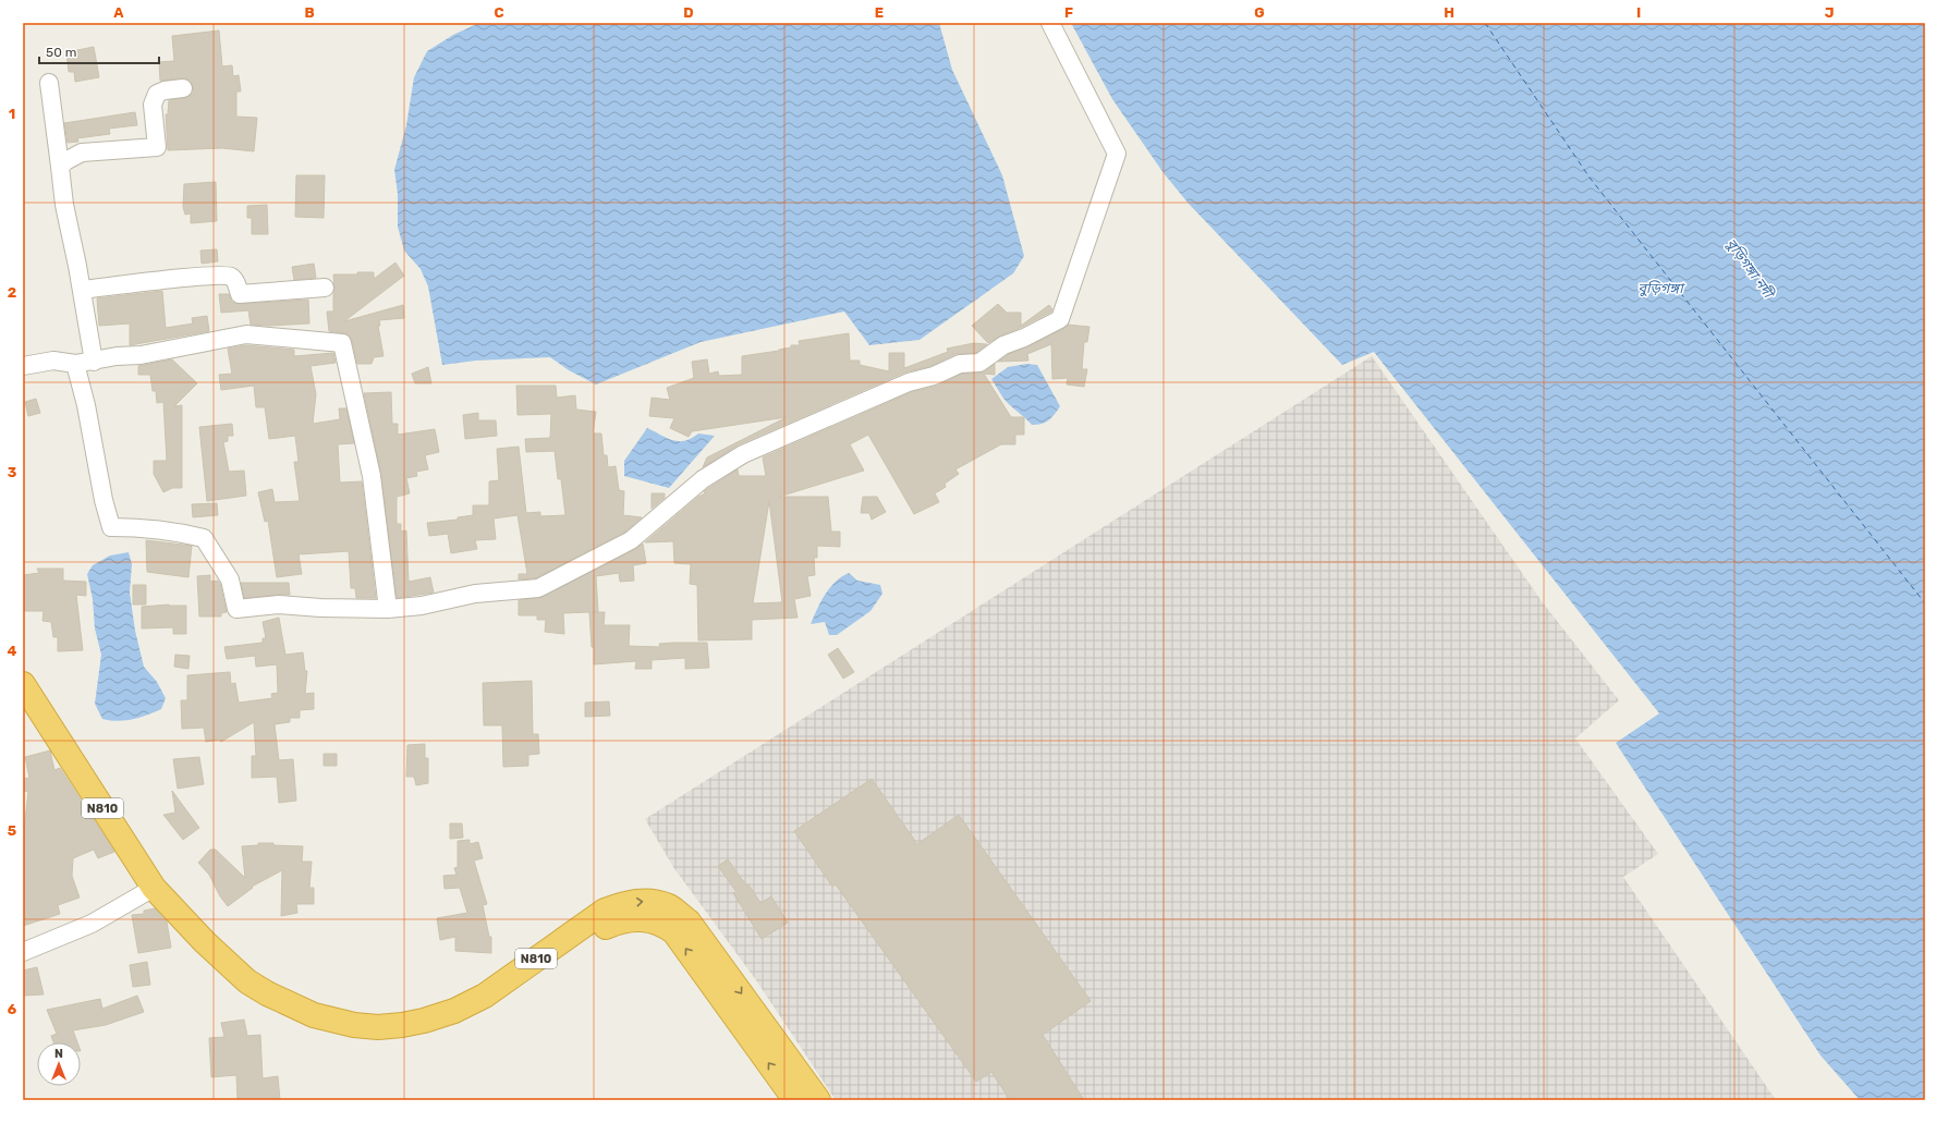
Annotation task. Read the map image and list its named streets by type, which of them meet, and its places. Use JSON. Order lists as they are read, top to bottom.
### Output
{
  "streets": {
    "highway": ["N810"]
  },
  "water": ["বুড়িগঙ্গা নদী", "বুড়িগঙ্গা"],
  "scale_bar": "50 m",
  "north": "top",
  "grid": {
    "columns": [
      "A",
      "B",
      "C",
      "D",
      "E",
      "F",
      "G",
      "H",
      "I",
      "J"
    ],
    "rows": [
      "1",
      "2",
      "3",
      "4",
      "5",
      "6"
    ]
  }
}
